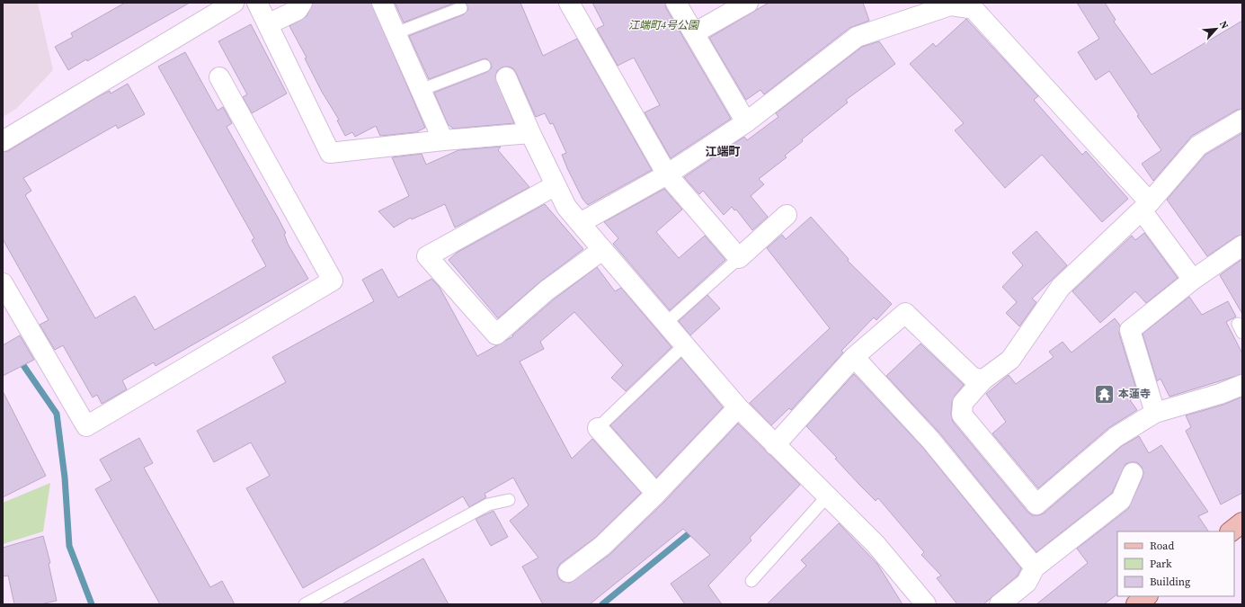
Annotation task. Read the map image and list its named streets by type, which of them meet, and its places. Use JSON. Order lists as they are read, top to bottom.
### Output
{
  "districts": ["江端町"],
  "parks": ["江端町4号公園"],
  "places": {
    "temple": ["本蓮寺"]
  },
  "legend": ["Road", "Park", "Building"],
  "north": "top right"
}
